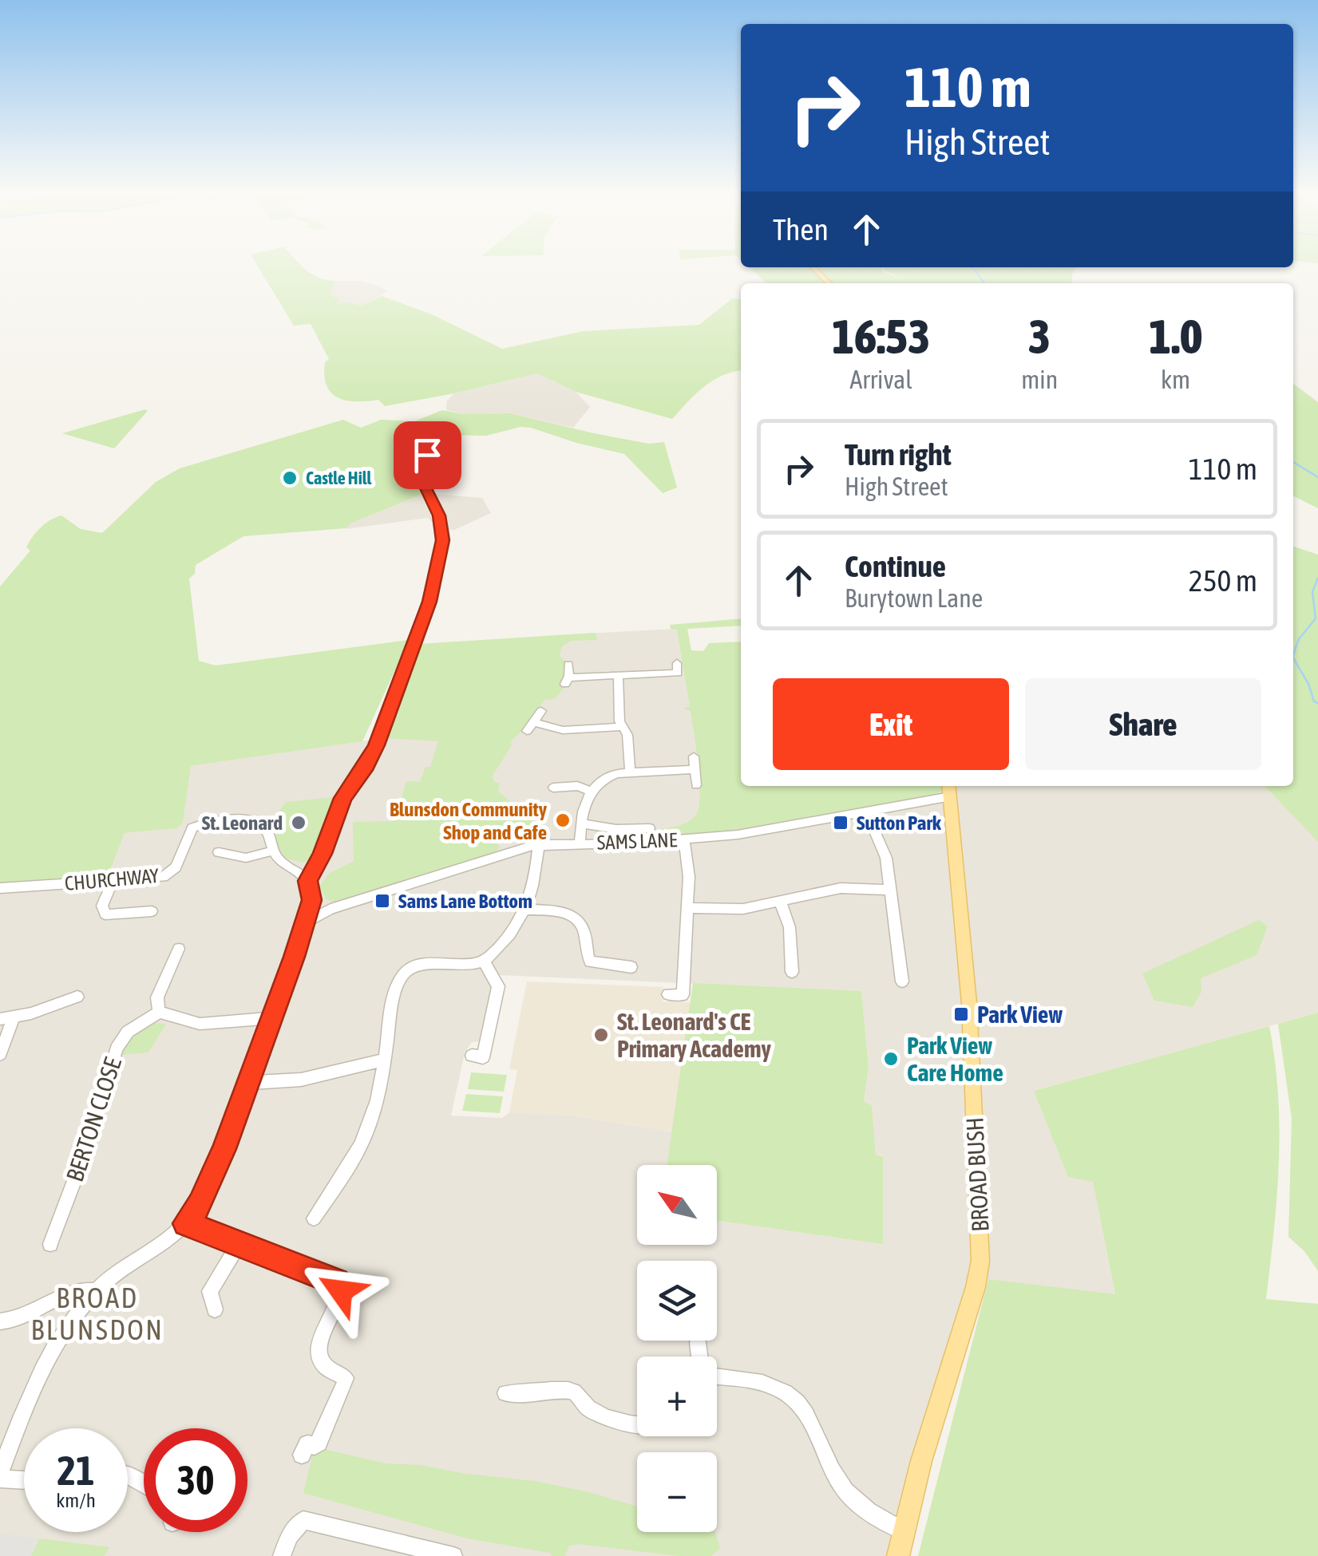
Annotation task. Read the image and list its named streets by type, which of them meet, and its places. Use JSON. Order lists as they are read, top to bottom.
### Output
{
  "streets": {
    "main road": ["BROAD BUSH"],
    "street": ["SAMS LANE", "CHURCHWAY", "BERTON CLOSE"]
  },
  "crossings": [
    ["SAMS LANE", "BROAD BUSH"]
  ],
  "districts": ["BROAD BLUNSDON"],
  "places": {
    "other": [
      "Castle Hill",
      "Blunsdon Community Shop and Cafe",
      "St. Leonard",
      "St. Leonard's CE Primary Academy",
      "Park View Care Home"
    ],
    "transit": ["Sutton Park", "Sams Lane Bottom", "Park View"]
  },
  "north": "top left",
  "page": {
    "turn": ["110 m", "High Street"],
    "then": "Then",
    "eta": [
      "16:53",
      "Arrival",
      "3",
      "min",
      "1.0",
      "km"
    ],
    "list": [
      {
        "name": "Turn right",
        "note": "High Street",
        "value": "110 m"
      },
      {
        "name": "Continue",
        "note": "Burytown Lane",
        "value": "250 m"
      }
    ],
    "buttons": ["Exit", "Share"],
    "map_buttons": ["+", "−"],
    "speed": "21 km/h",
    "limit": "30"
  }
}
